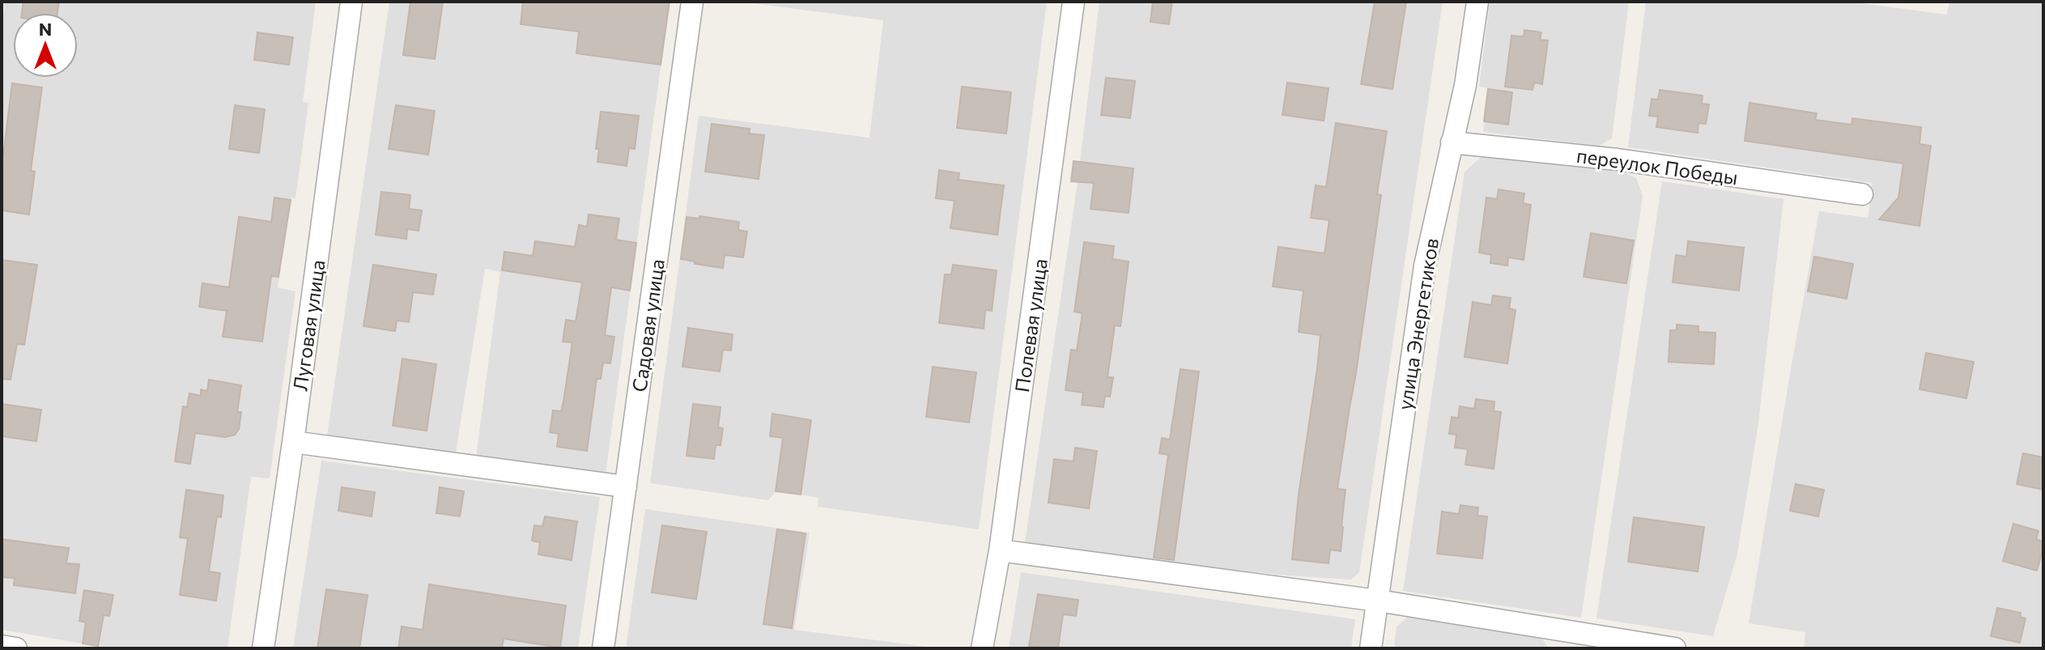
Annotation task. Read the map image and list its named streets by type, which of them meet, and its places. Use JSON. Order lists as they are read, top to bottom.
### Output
{
  "streets": {
    "street": [
      "переулок Победы",
      "улица Энергетиков",
      "Луговая улица",
      "Садовая улица",
      "Полевая улица"
    ]
  },
  "crossings": [
    ["переулок Победы", "улица Энергетиков"]
  ],
  "north": "top"
}
